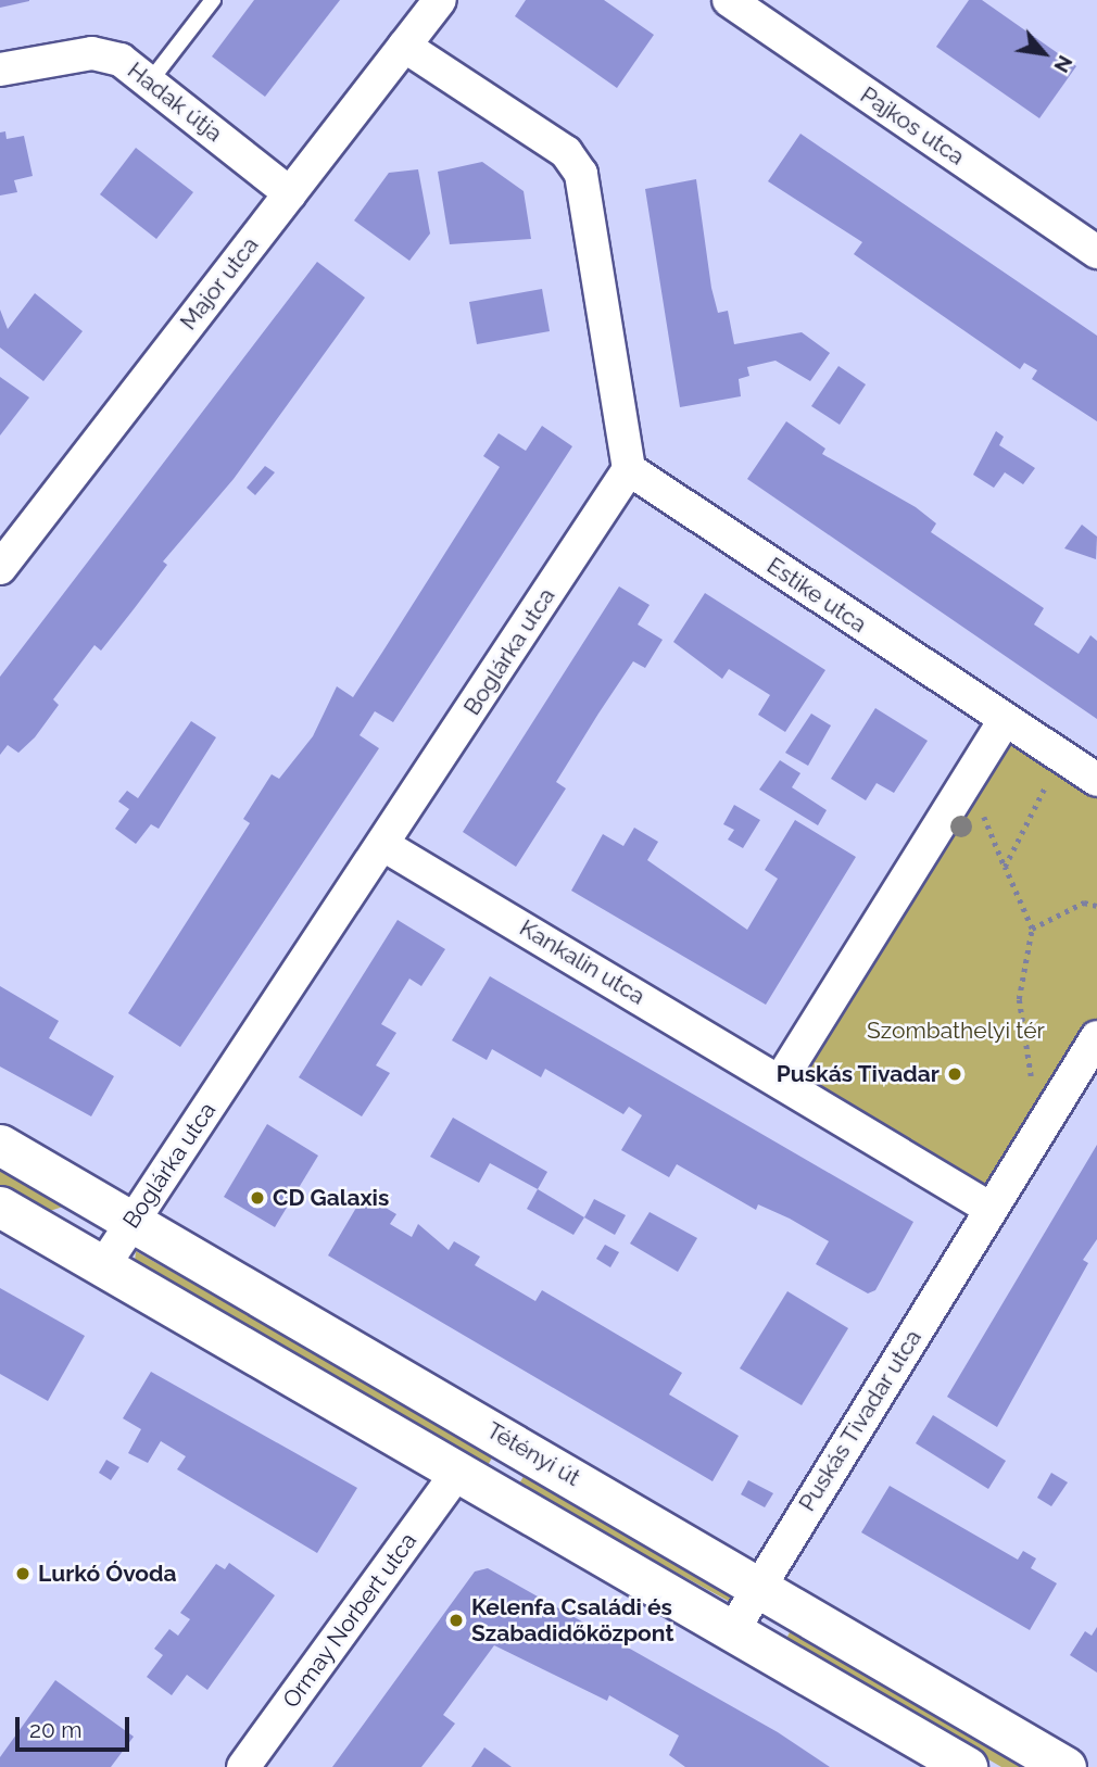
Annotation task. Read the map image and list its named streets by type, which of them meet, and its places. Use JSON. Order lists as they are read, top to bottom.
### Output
{
  "streets": {
    "street": [
      "Hadak útja",
      "Pajkos utca",
      "Major utca",
      "Estike utca",
      "Boglárka utca",
      "Kankalin utca",
      "Puskás Tivadar utca",
      "Tétényi út",
      "Ormay Norbert utca"
    ]
  },
  "crossings": [
    ["Hadak útja", "Major utca"],
    ["Estike utca", "Boglárka utca"],
    ["Boglárka utca", "Kankalin utca"],
    ["Boglárka utca", "Tétényi út"],
    ["Puskás Tivadar utca", "Tétényi út"]
  ],
  "parks": ["Szombathelyi tér"],
  "places": [
    "Puskás Tivadar",
    "CD Galaxis",
    "Lurkó Óvoda",
    "Kelenfa Családi és Szabadidőközpont"
  ],
  "scale_bar": "20 m",
  "north": "bottom right"
}
